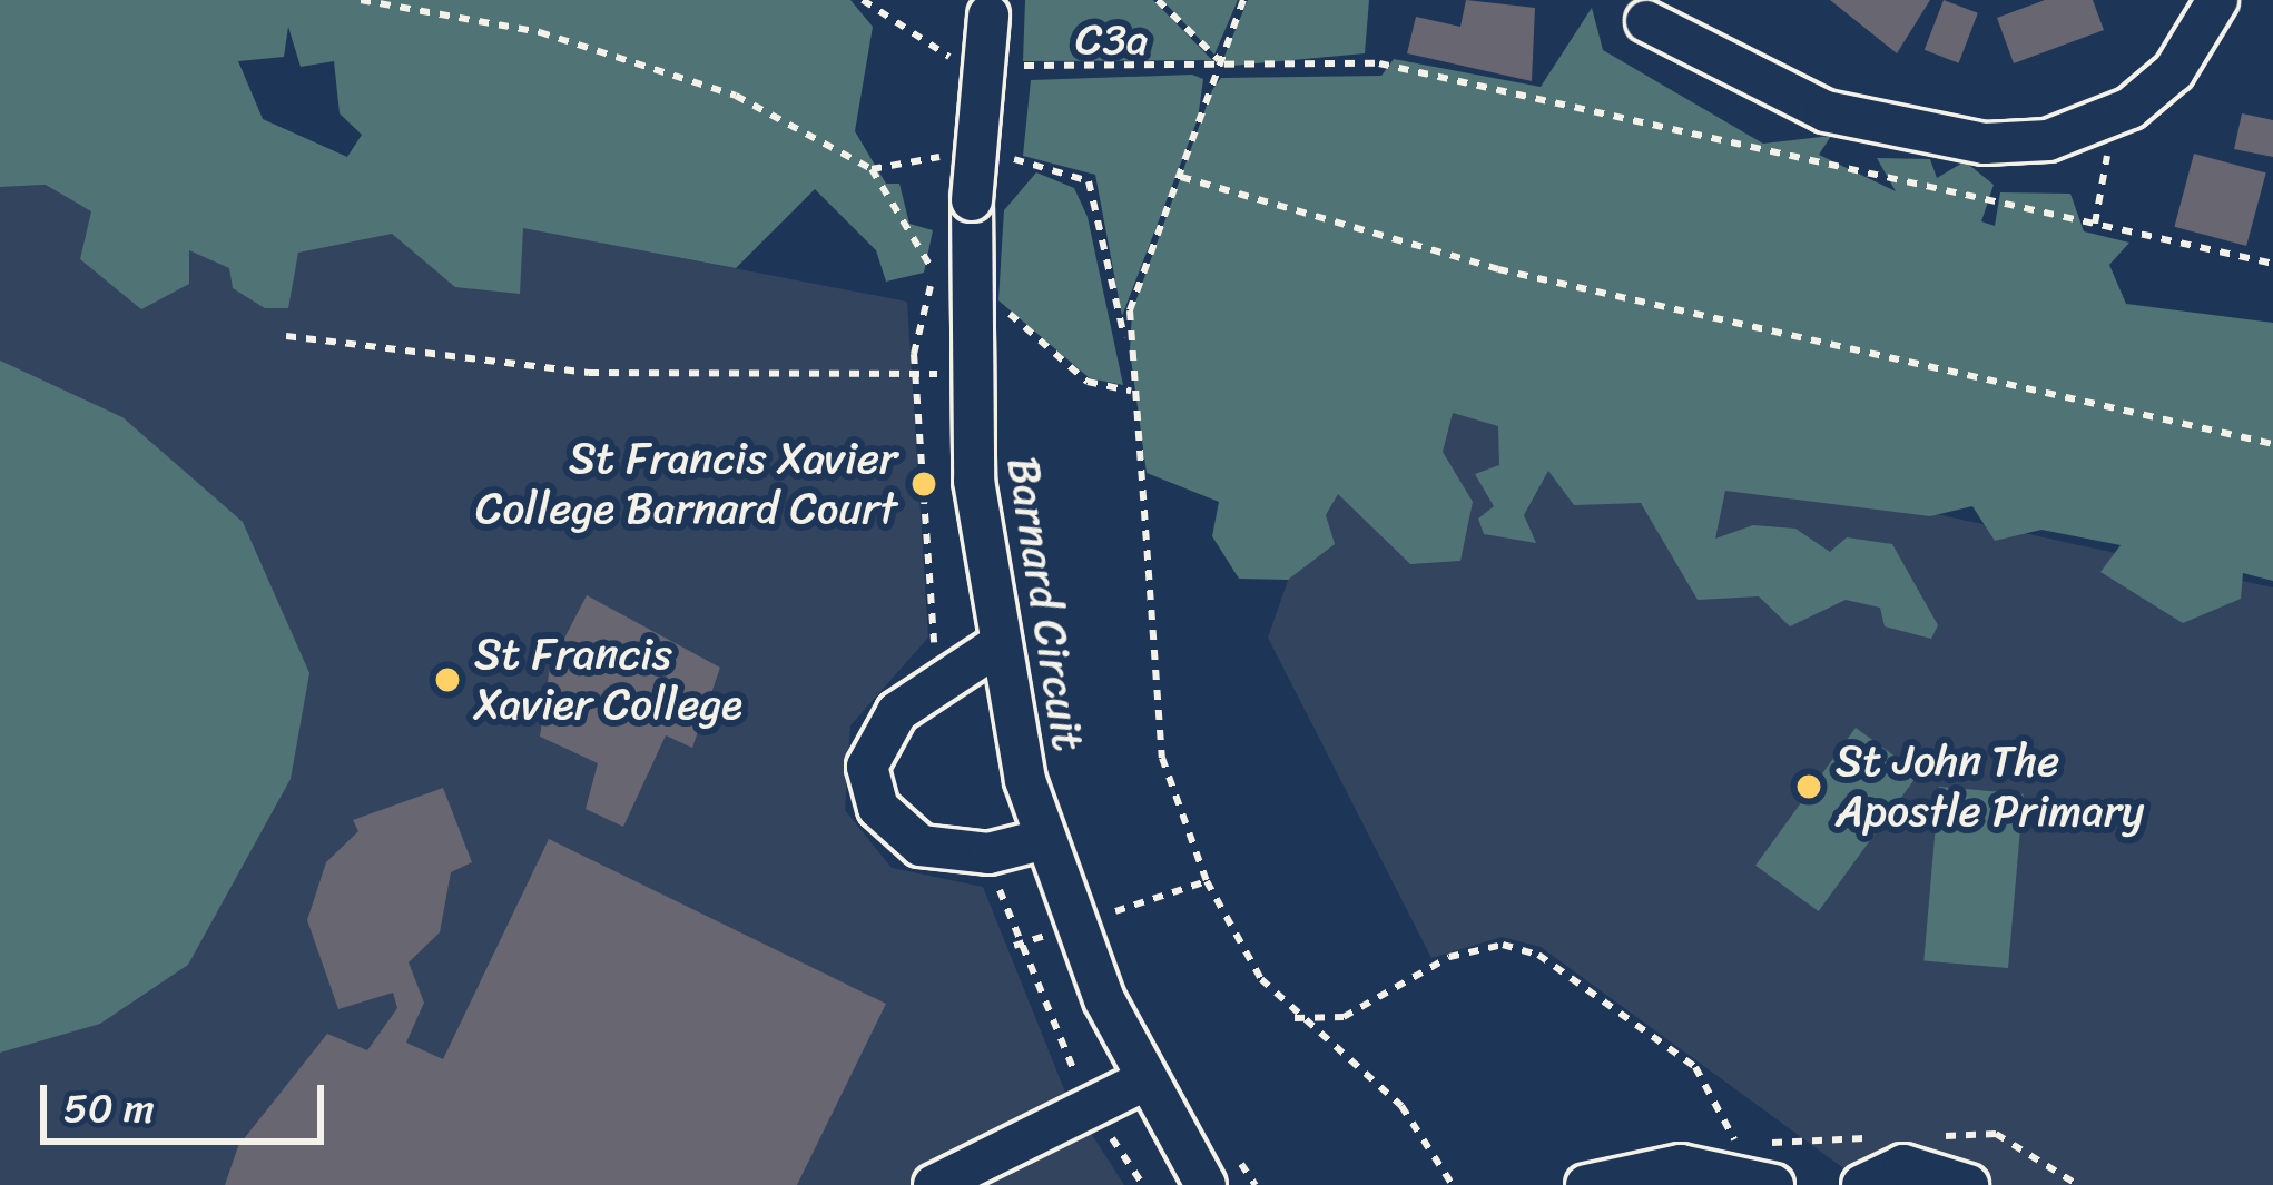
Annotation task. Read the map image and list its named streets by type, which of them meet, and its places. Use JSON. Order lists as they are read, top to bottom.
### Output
{
  "streets": {
    "street": ["Barnard Circuit"],
    "path": ["C3a"]
  },
  "places": ["St Francis Xavier College Barnard Court", "St Francis Xavier College", "St John The Apostle Primary"],
  "scale_bar": "50 m"
}
